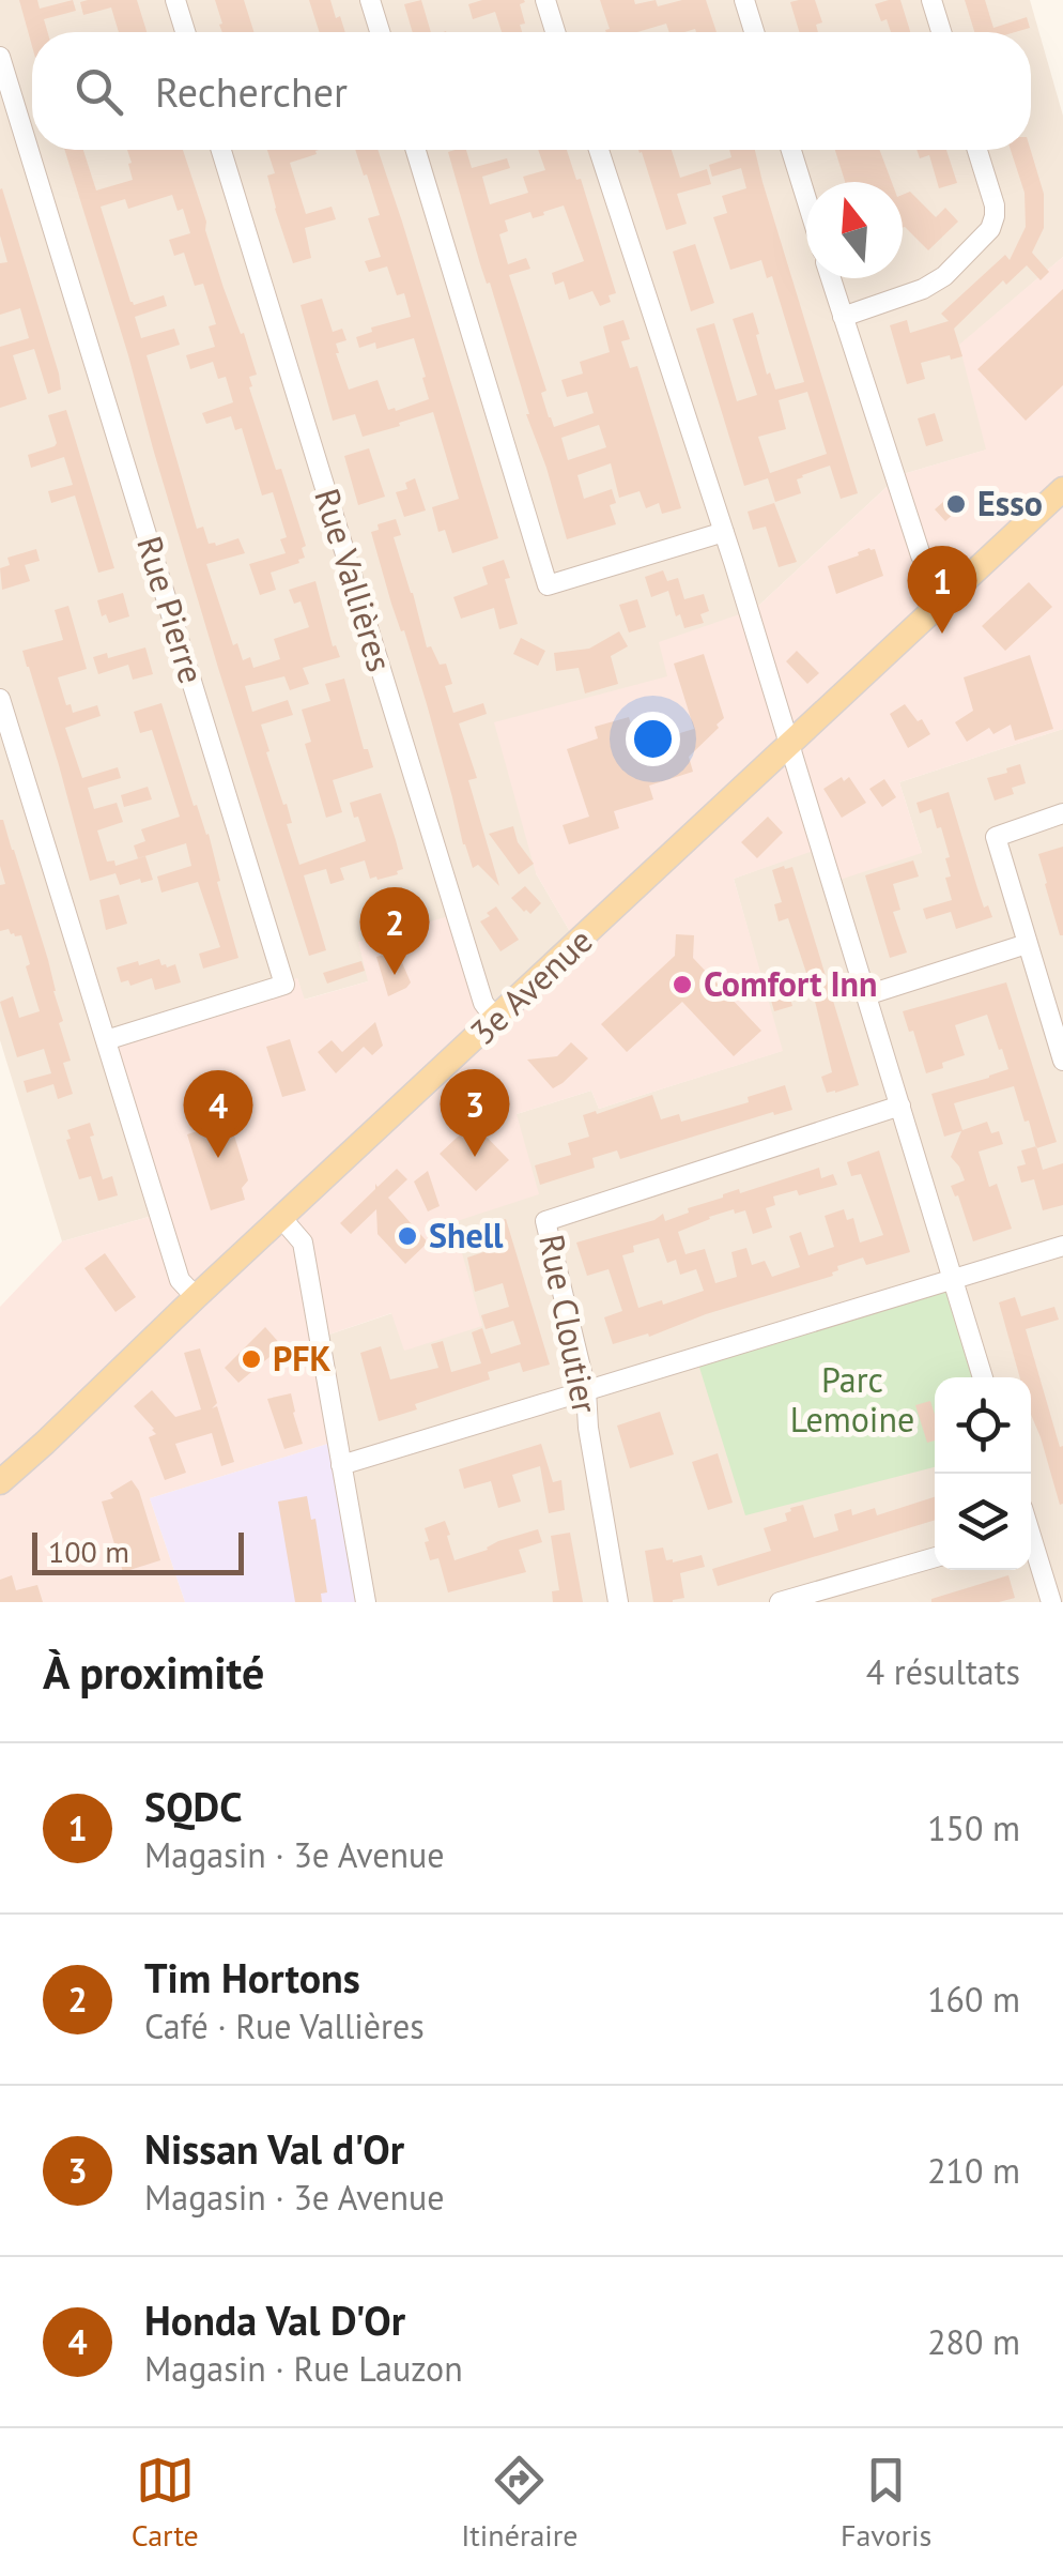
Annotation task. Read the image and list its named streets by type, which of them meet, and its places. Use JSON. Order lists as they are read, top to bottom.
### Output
{
  "streets": {
    "main road": ["3e Avenue"],
    "street": ["Rue Vallières", "Rue Pierre", "Rue Cloutier"]
  },
  "crossings": [
    ["Rue Vallières", "3e Avenue"]
  ],
  "parks": ["Parc Lemoine"],
  "places": [
    "Esso",
    "Comfort Inn",
    "Shell",
    "PFK"
  ],
  "scale_bar": "100 m",
  "north": "top",
  "page": {
    "search": "Rechercher",
    "pins": [
      "1",
      "2",
      "3",
      "4"
    ],
    "scale": "100 m",
    "heading": ["À proximité", "4 résultats"],
    "list": [
      {
        "mark": "1",
        "name": "SQDC",
        "note": "Magasin · 3e Avenue",
        "value": "150 m"
      },
      {
        "mark": "2",
        "name": "Tim Hortons",
        "note": "Café · Rue Vallières",
        "value": "160 m"
      },
      {
        "mark": "3",
        "name": "Nissan Val d'Or",
        "note": "Magasin · 3e Avenue",
        "value": "210 m"
      },
      {
        "mark": "4",
        "name": "Honda Val D'Or",
        "note": "Magasin · Rue Lauzon",
        "value": "280 m"
      }
    ],
    "nav": ["Carte", "Itinéraire", "Favoris"]
  }
}
